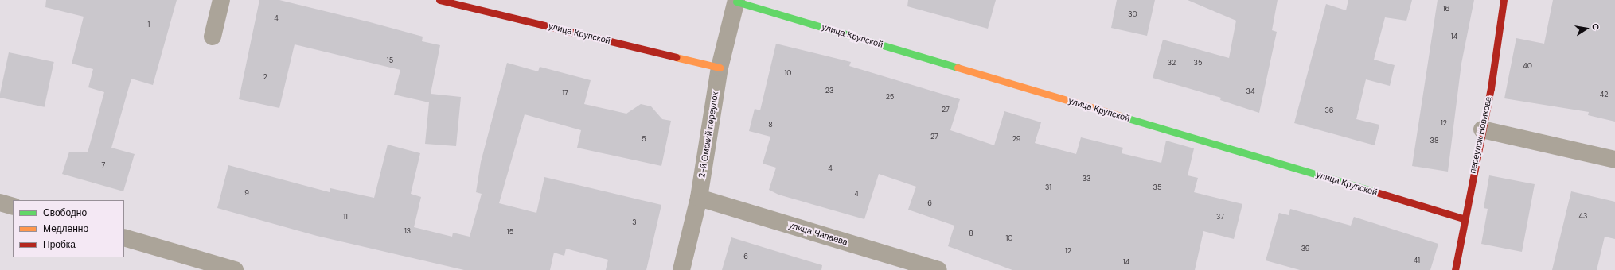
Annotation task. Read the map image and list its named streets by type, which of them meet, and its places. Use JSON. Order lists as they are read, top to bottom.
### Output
{
  "streets": {
    "street": [
      "улица Крупской",
      "2-й Омский переулок",
      "переулок Новикова",
      "улица Чапаева"
    ]
  },
  "crossings": [
    ["улица Крупской", "2-й Омский переулок"],
    ["улица Крупской", "переулок Новикова"],
    ["2-й Омский переулок", "улица Чапаева"]
  ],
  "house_numbers": [
    "16",
    "30",
    "4",
    "1",
    "14",
    "15",
    "32",
    "35",
    "40",
    "10",
    "2",
    "23",
    "34",
    "17",
    "42",
    "25",
    "27",
    "36",
    "12",
    "8",
    "27",
    "5",
    "29",
    "38",
    "7",
    "4",
    "33",
    "31",
    "35",
    "9",
    "4",
    "6",
    "43",
    "11",
    "37",
    "3",
    "13",
    "15",
    "8",
    "10",
    "39",
    "12",
    "6",
    "41",
    "14"
  ],
  "legend": ["Свободно", "Медленно", "Пробка"],
  "north": "right"
}
